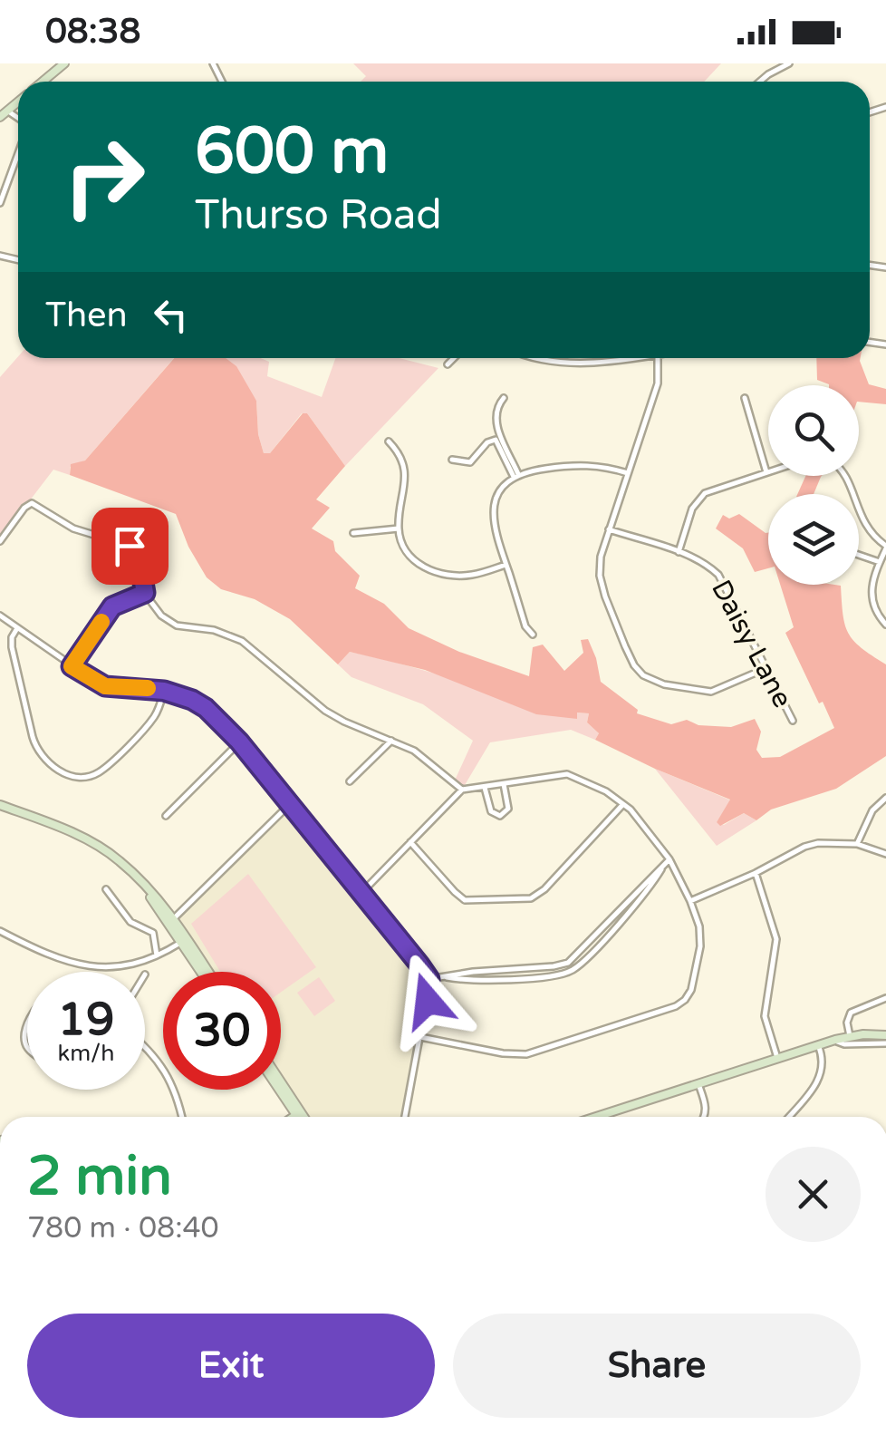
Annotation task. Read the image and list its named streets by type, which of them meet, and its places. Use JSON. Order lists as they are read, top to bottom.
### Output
{
  "streets": {
    "street": ["Daisy Lane"]
  },
  "page": {
    "status": "08:38",
    "turn": ["600 m", "Thurso Road"],
    "then": "Then",
    "speed": "19 km/h",
    "limit": "30",
    "heading": ["2 min", "780 m · 08:40"],
    "buttons": ["Exit", "Share"]
  }
}
